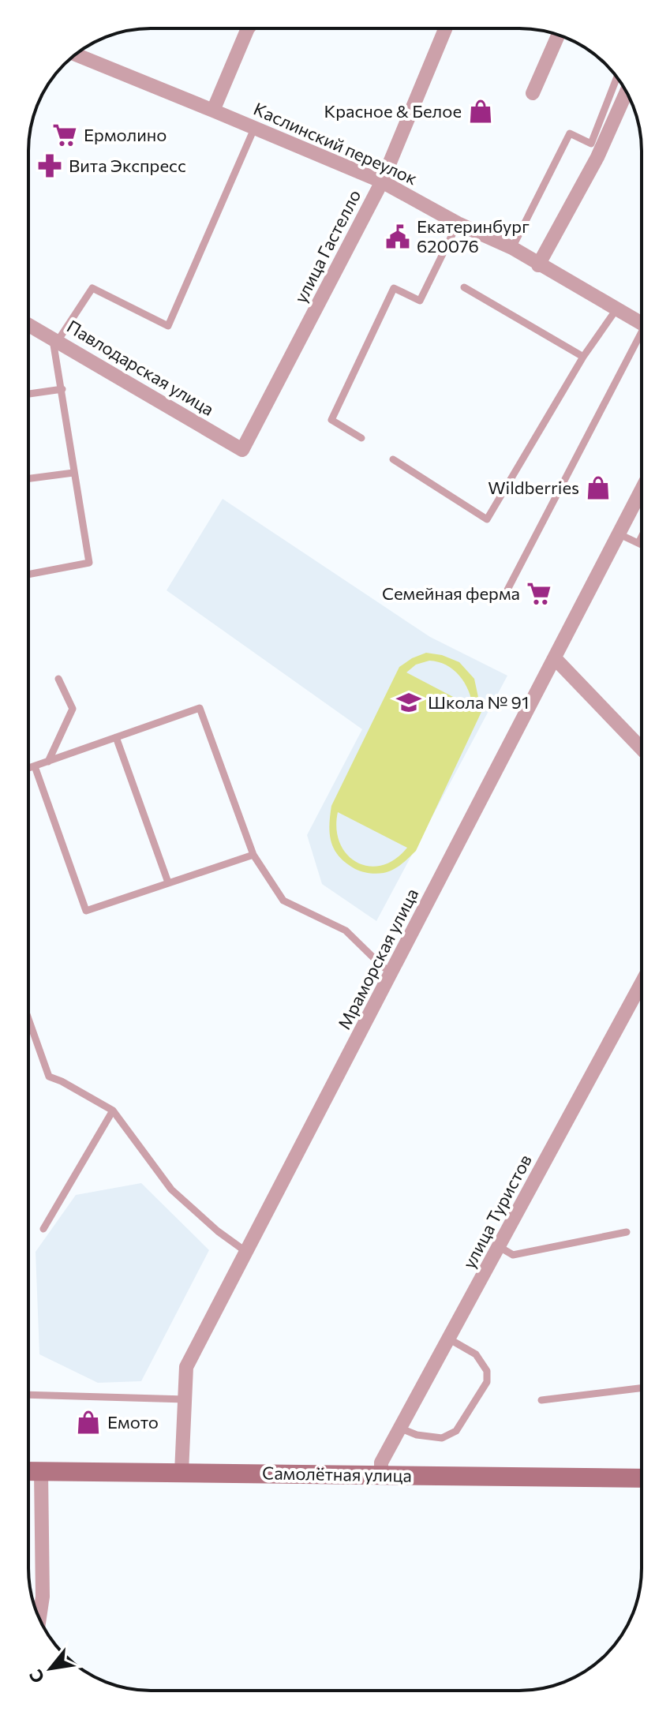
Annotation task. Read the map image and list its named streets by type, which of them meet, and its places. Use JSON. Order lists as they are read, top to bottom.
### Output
{
  "streets": {
    "main road": ["Самолётная улица"],
    "street": [
      "Каслинский переулок",
      "улица Гастелло",
      "Павлодарская улица",
      "Мраморская улица",
      "улица Туристов"
    ]
  },
  "crossings": [
    ["Каслинский переулок", "улица Гастелло"],
    ["улица Гастелло", "Павлодарская улица"],
    ["Мраморская улица", "Самолётная улица"],
    ["улица Туристов", "Самолётная улица"]
  ],
  "places": {
    "shop": ["Красное & Белое", "Wildberries", "Емото"],
    "supermarket": ["Ермолино", "Семейная ферма"],
    "pharmacy": ["Вита Экспресс"],
    "public building": ["Екатеринбург 620076"],
    "school or university": ["Школа № 91"]
  },
  "north": "bottom left"
}
